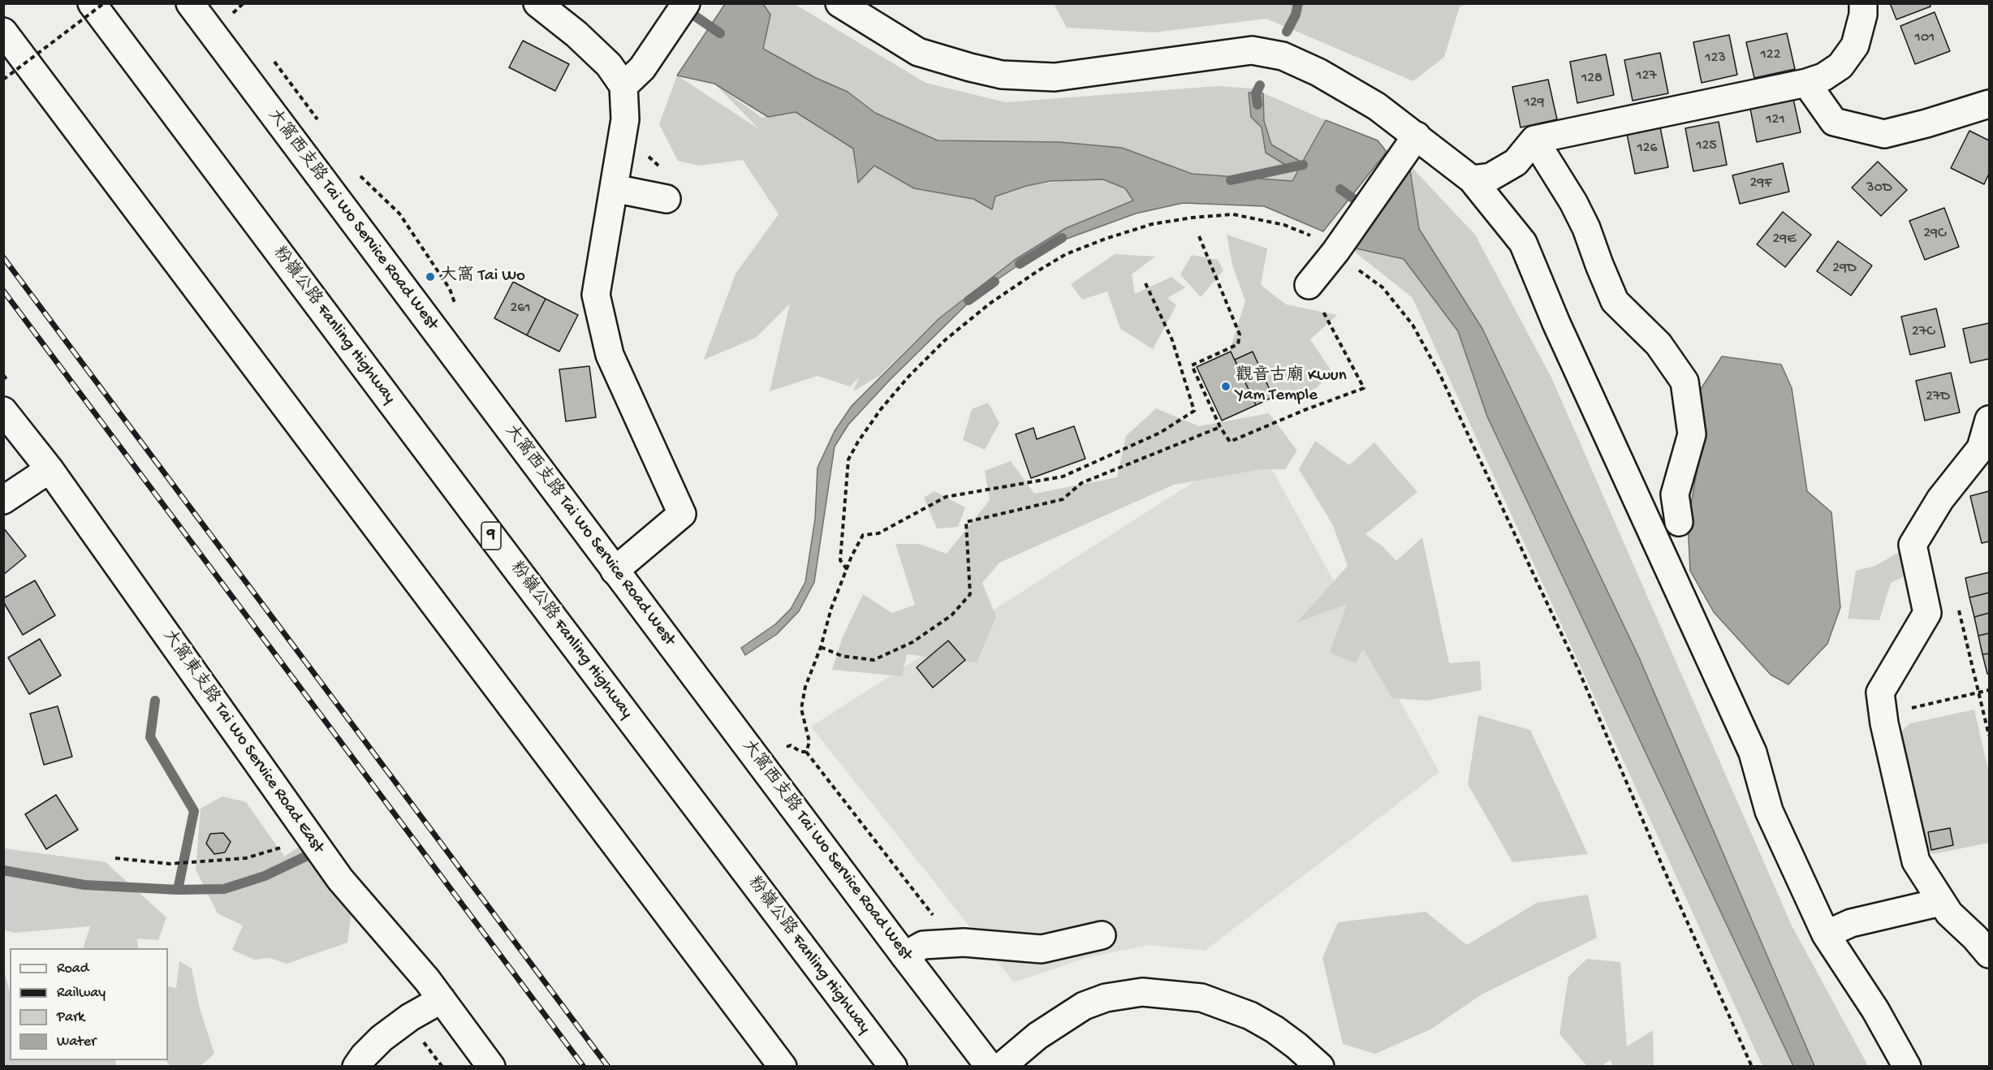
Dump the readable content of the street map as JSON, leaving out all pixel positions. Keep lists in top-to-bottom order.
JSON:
{
  "streets": {
    "main road": [
      "大窩西支路 Tai Wo Service Road West",
      "粉嶺公路 Fanling Highway",
      "9",
      "大窩東支路 Tai Wo Service Road East"
    ]
  },
  "places": ["大窩 Tai Wo", "觀音古廟 Kwun Yam Temple"],
  "house_numbers": [
    "101",
    "122",
    "123",
    "127",
    "128",
    "129",
    "121",
    "125",
    "126",
    "29F",
    "30D",
    "29C",
    "29E",
    "29D",
    "261",
    "27C",
    "27D"
  ],
  "legend": [
    "Road",
    "Railway",
    "Park",
    "Water"
  ]
}
